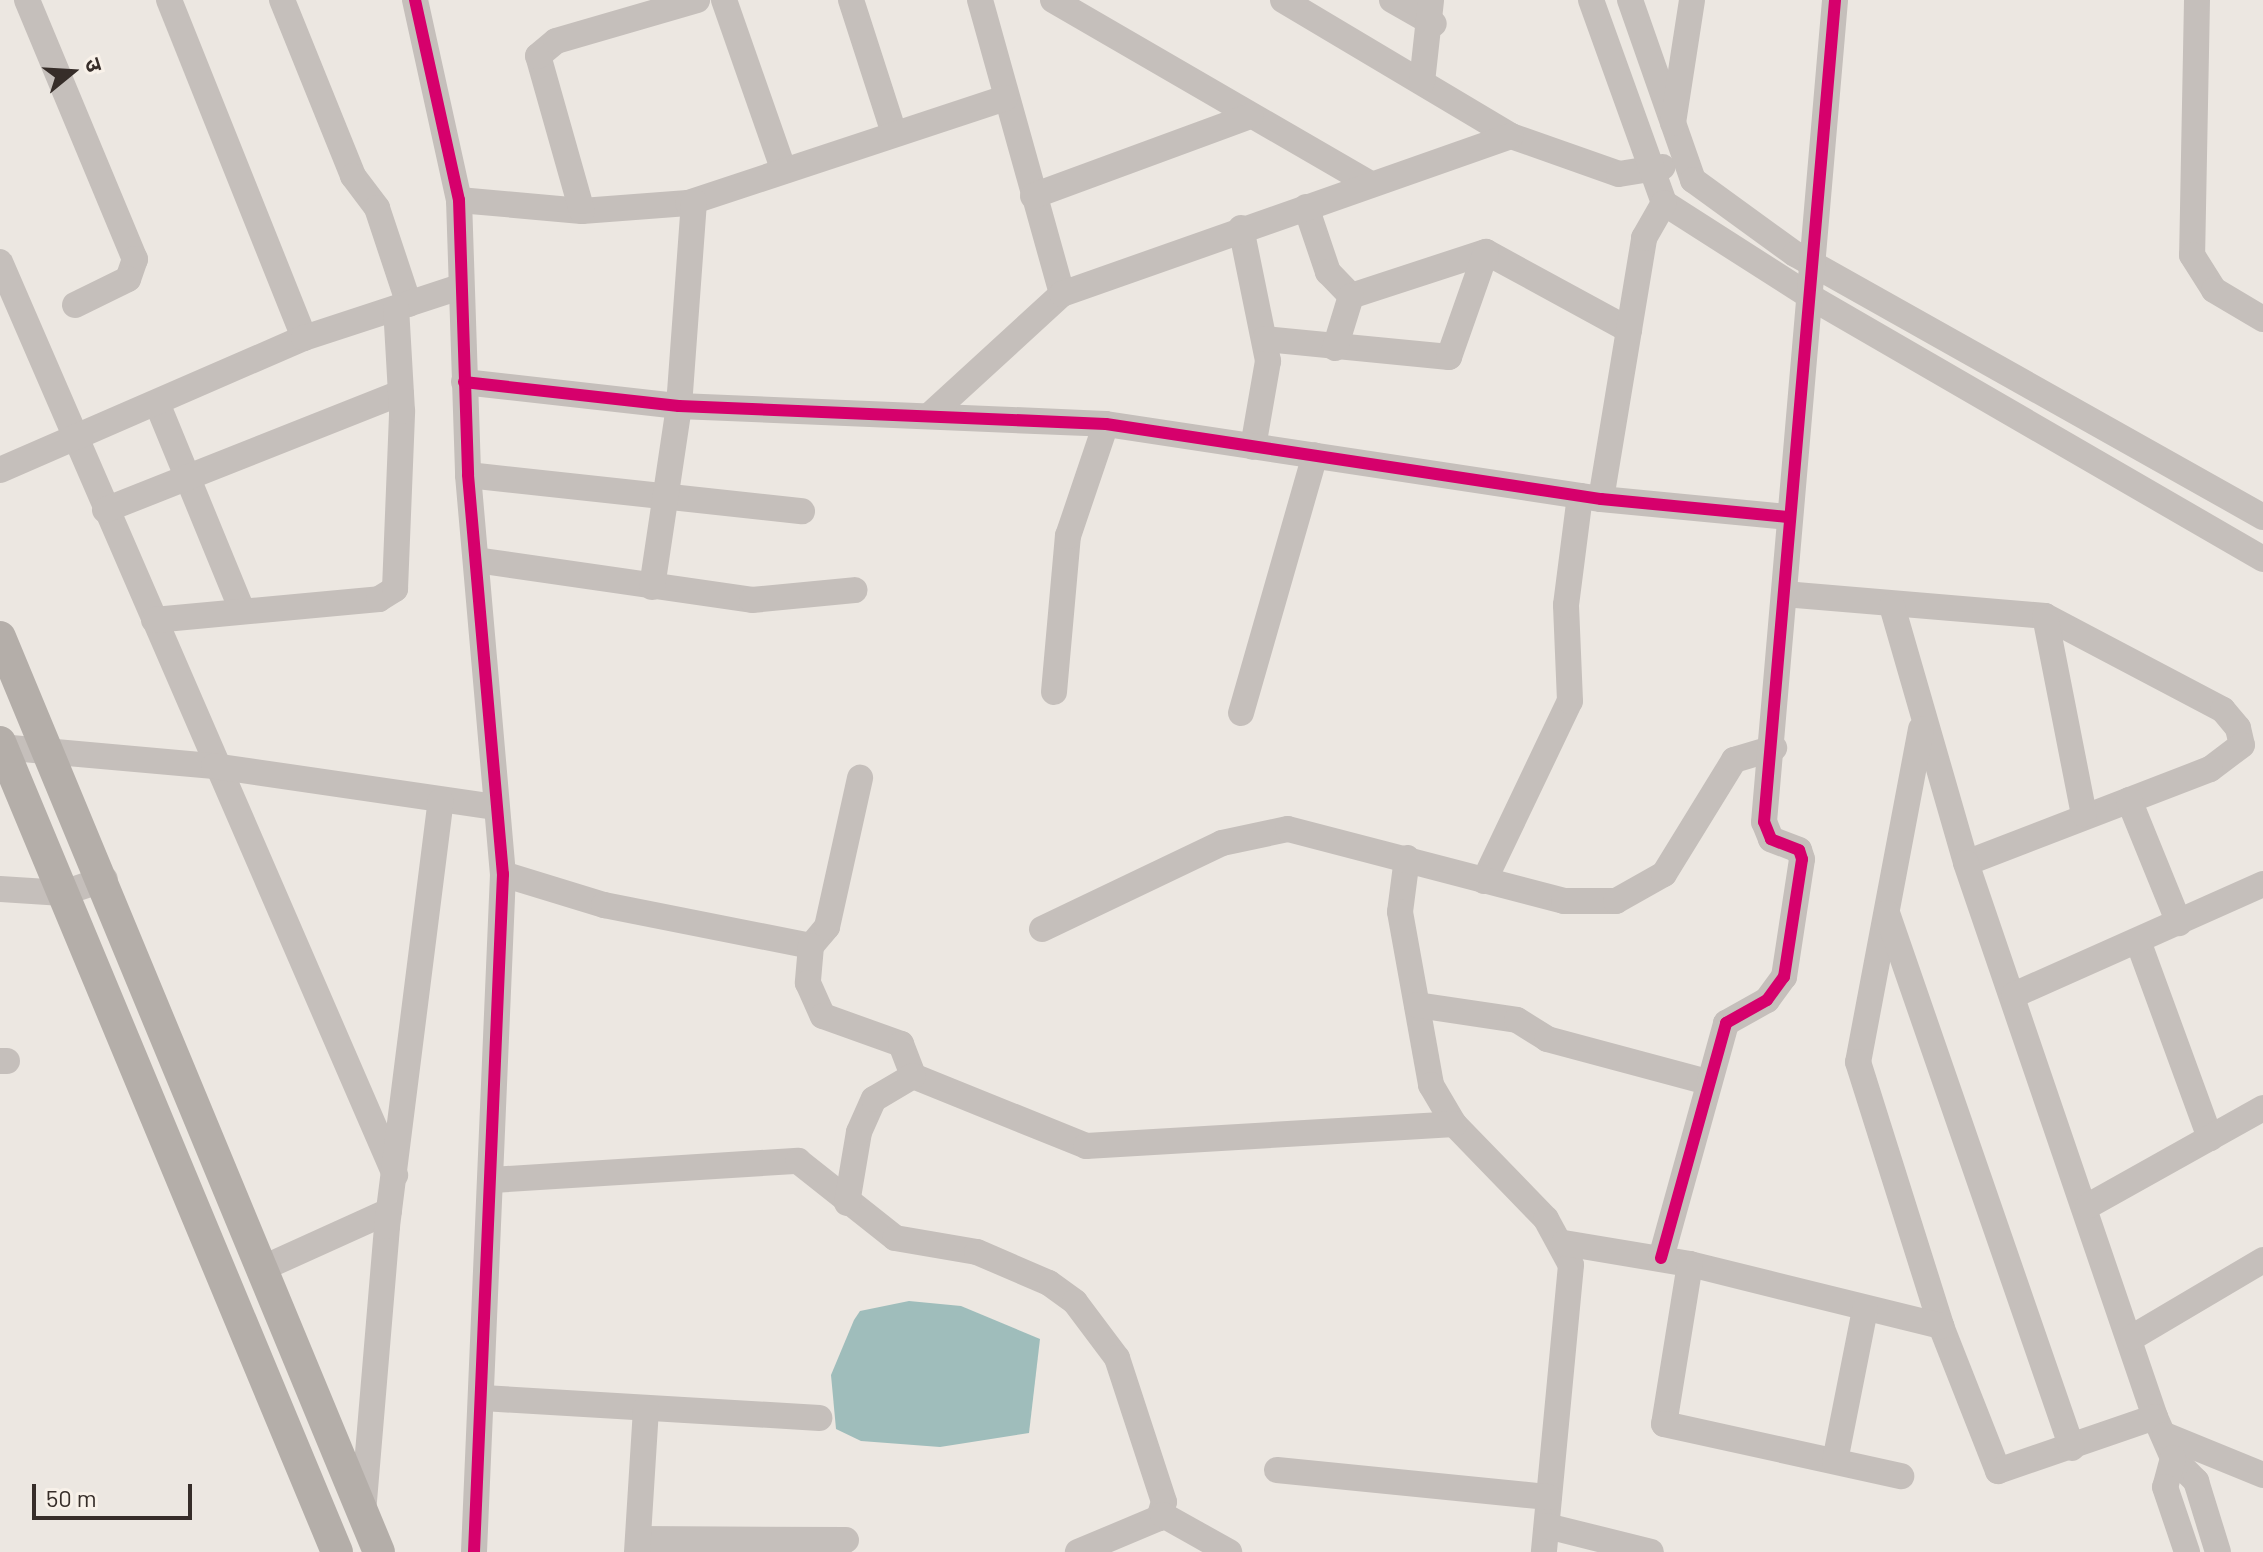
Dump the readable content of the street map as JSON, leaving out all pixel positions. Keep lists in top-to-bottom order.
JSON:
{
  "scale_bar": "50 m",
  "north": "right"
}
